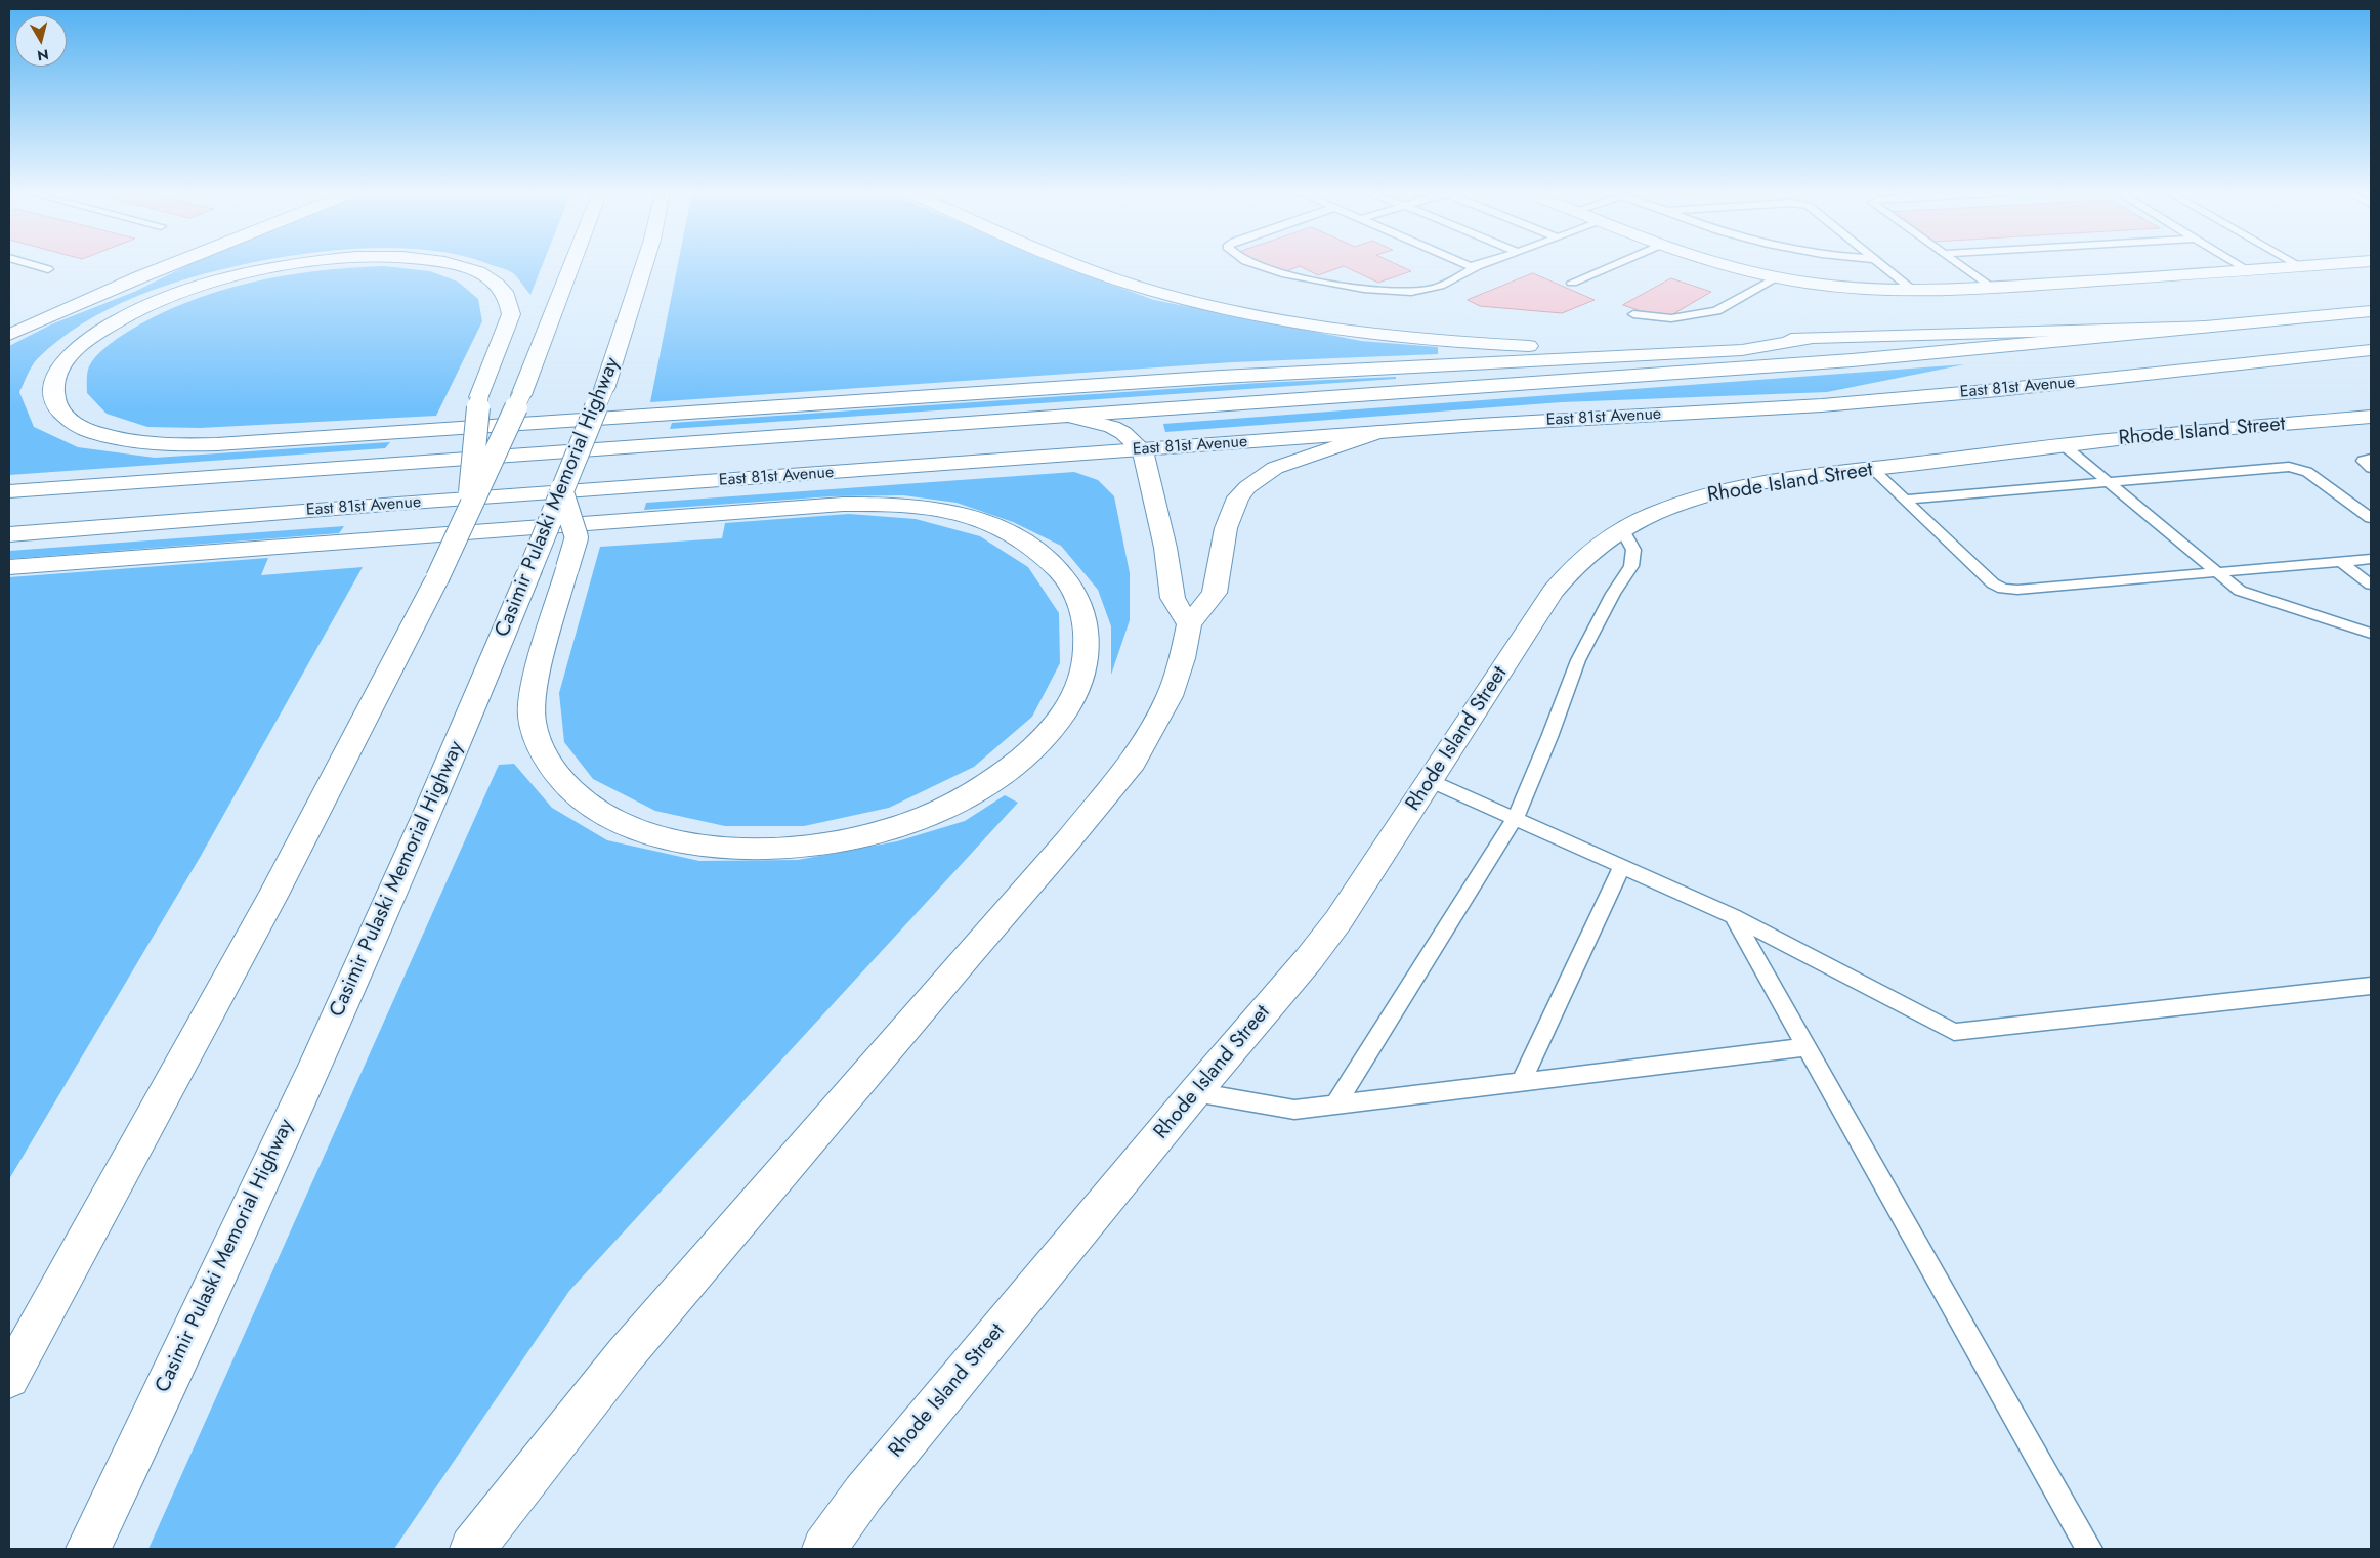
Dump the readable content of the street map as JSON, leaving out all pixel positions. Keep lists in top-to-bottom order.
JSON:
{
  "streets": {
    "main road": ["East 81st Avenue", "Rhode Island Street", "Casimir Pulaski Memorial Highway"]
  },
  "north": "bottom"
}
